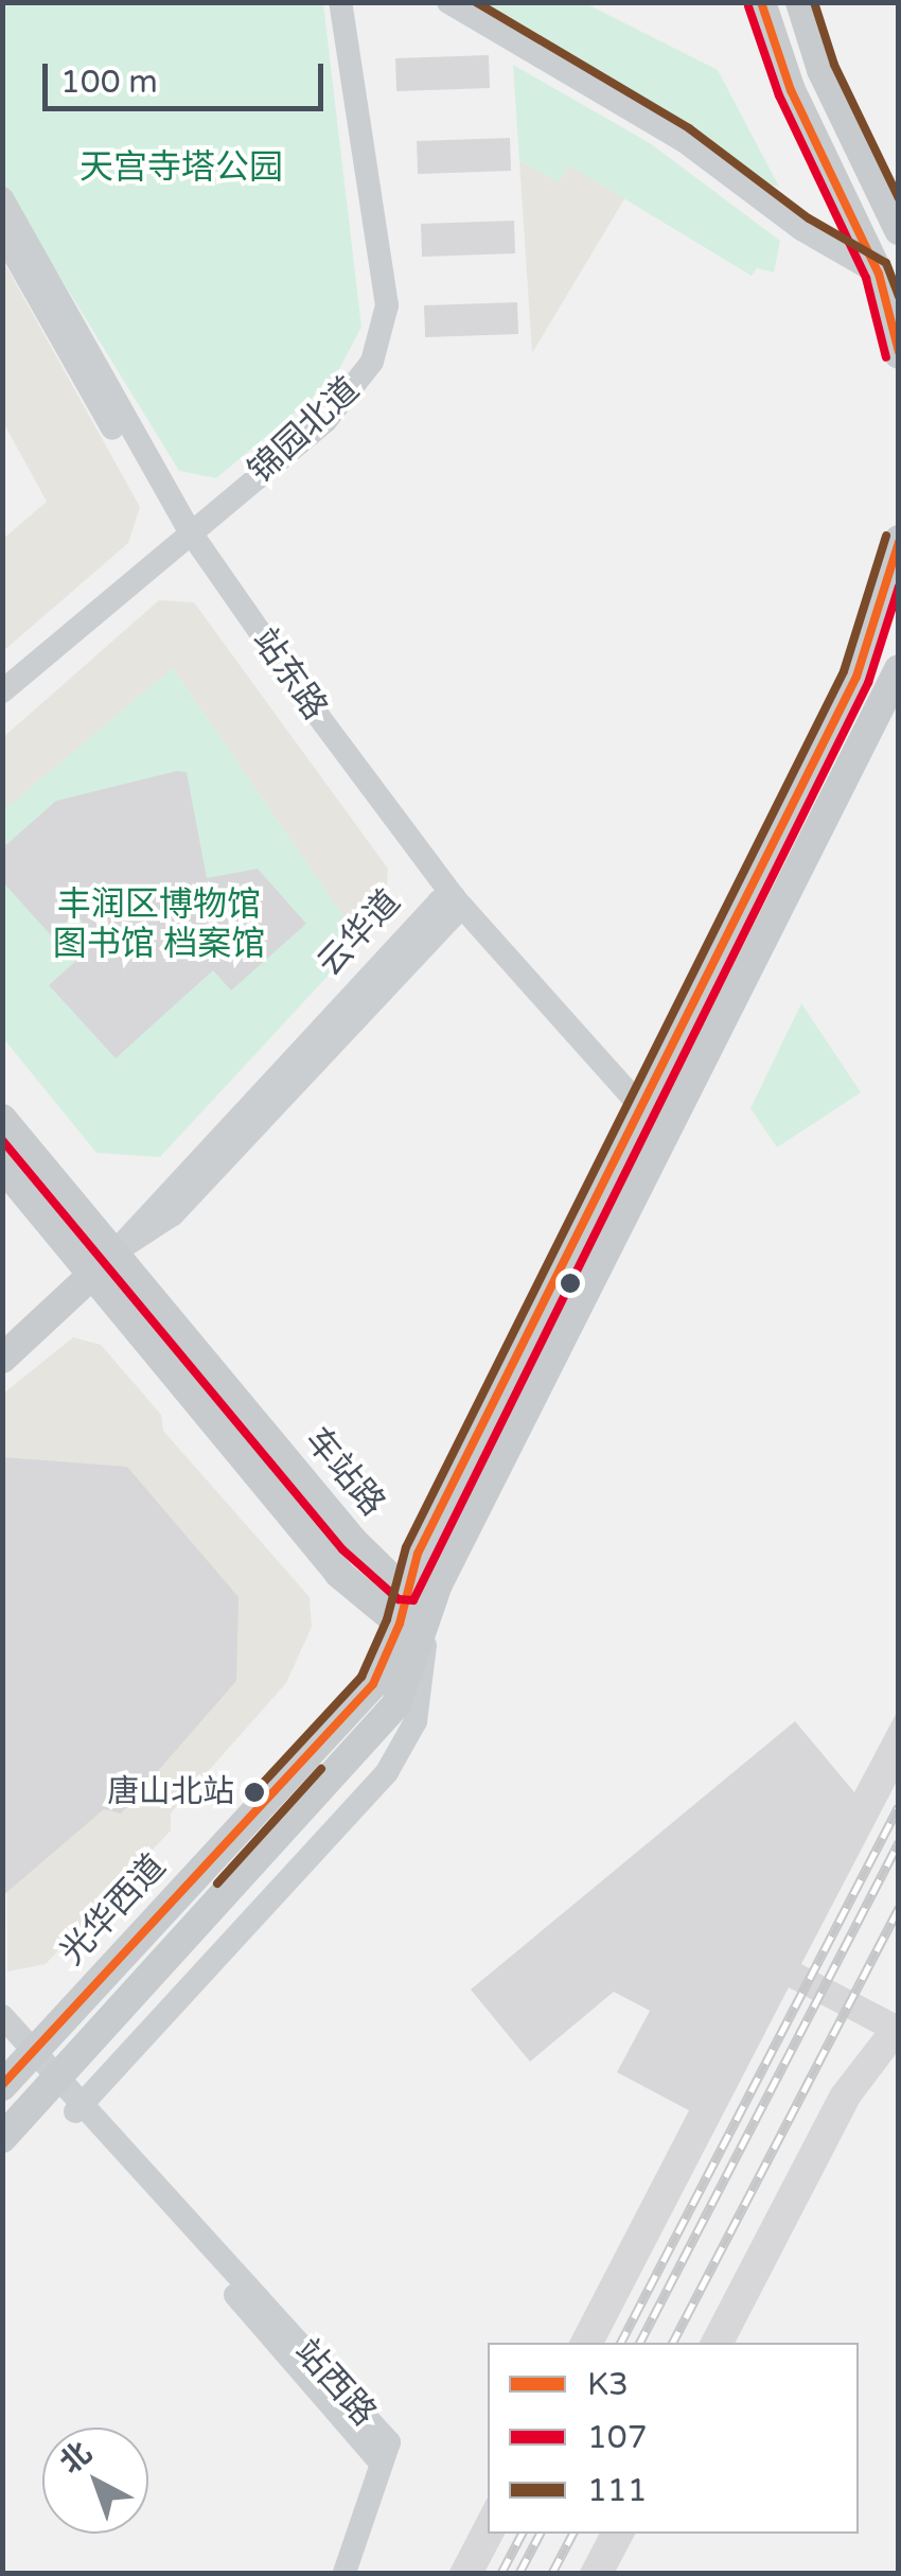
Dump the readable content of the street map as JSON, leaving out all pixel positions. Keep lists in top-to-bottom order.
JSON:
{
  "streets": {
    "main road": ["云华道", "车站路", "光华西道"],
    "street": ["锦园北道", "站东路", "站西路"]
  },
  "crossings": [
    ["锦园北道", "站东路"],
    ["站东路", "云华道"],
    ["站东路", "光华西道"],
    ["云华道", "车站路"],
    ["车站路", "光华西道"],
    ["光华西道", "站西路"]
  ],
  "parks": ["天宫寺塔公园", "丰润区博物馆 图书馆 档案馆"],
  "places": ["唐山北站"],
  "lines": ["transit line K3", "transit line 111", "transit line 107"],
  "legend": ["K3", "107", "111"],
  "scale_bar": "100 m",
  "north": "top left"
}
